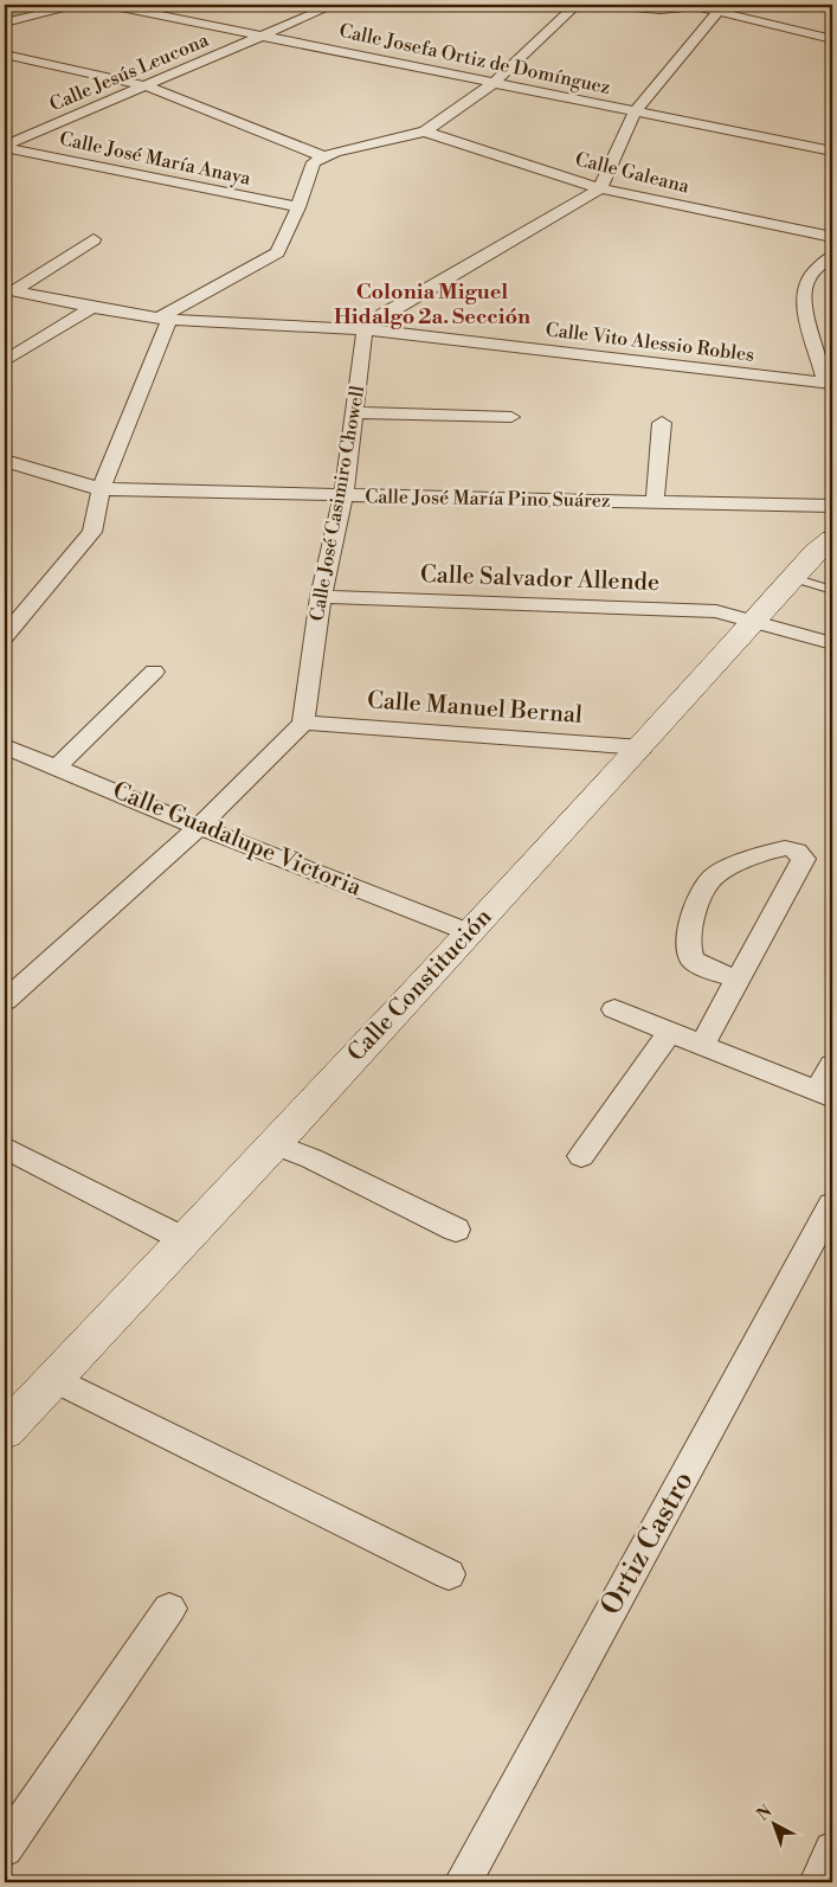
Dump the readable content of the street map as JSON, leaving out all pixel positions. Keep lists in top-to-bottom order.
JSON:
{
  "streets": {
    "street": [
      "Calle Josefa Ortiz de Domínguez",
      "Calle Jesús Leucona",
      "Calle José María Anaya",
      "Calle Galeana",
      "Calle Vito Alessio Robles",
      "Calle José María Pino Suárez",
      "Calle José Casimiro Chowell",
      "Calle Salvador Allende",
      "Calle Manuel Bernal",
      "Calle Guadalupe Victoria",
      "Calle Constitución",
      "Ortiz Castro"
    ]
  },
  "crossings": [
    ["Calle Josefa Ortiz de Domínguez", "Calle Jesús Leucona"],
    ["Calle Jesús Leucona", "Calle José María Anaya"],
    ["Calle Vito Alessio Robles", "Calle José Casimiro Chowell"],
    ["Calle José María Pino Suárez", "Calle José Casimiro Chowell"],
    ["Calle José Casimiro Chowell", "Calle Salvador Allende"],
    ["Calle José Casimiro Chowell", "Calle Manuel Bernal"],
    ["Calle Salvador Allende", "Calle Constitución"],
    ["Calle Manuel Bernal", "Calle Constitución"],
    ["Calle Guadalupe Victoria", "Calle Constitución"]
  ],
  "districts": ["Colonia Miguel Hidalgo 2a. Sección"],
  "north": "top left"
}
